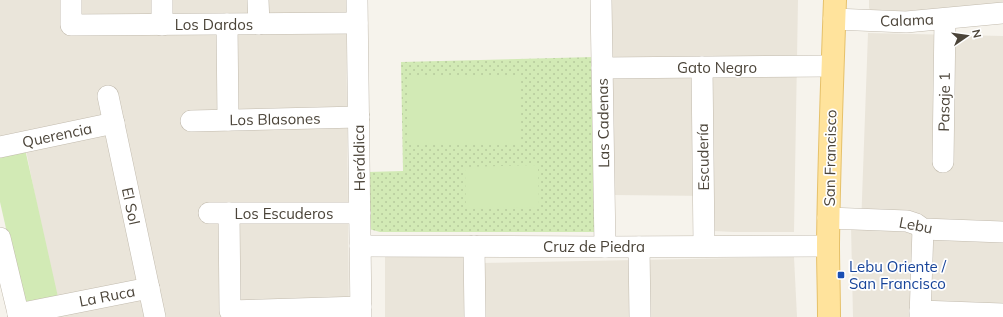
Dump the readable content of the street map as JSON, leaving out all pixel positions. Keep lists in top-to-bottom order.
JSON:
{
  "streets": {
    "main road": ["San Francisco"],
    "street": [
      "Calama",
      "Los Dardos",
      "Gato Negro",
      "Pasaje 1",
      "Los Blasones",
      "Las Cadenas",
      "Querencia",
      "Escudería",
      "Heráldica",
      "El Sol",
      "Los Escuderos",
      "Lebu",
      "Cruz de Piedra",
      "La Ruca"
    ]
  },
  "crossings": [
    ["Calama", "Pasaje 1"],
    ["Calama", "San Francisco"],
    ["Los Dardos", "Heráldica"],
    ["Gato Negro", "Las Cadenas"],
    ["Gato Negro", "Escudería"],
    ["Gato Negro", "San Francisco"],
    ["Los Blasones", "Heráldica"],
    ["Las Cadenas", "Cruz de Piedra"],
    ["Querencia", "El Sol"],
    ["Escudería", "Cruz de Piedra"],
    ["Heráldica", "Los Escuderos"],
    ["Heráldica", "Cruz de Piedra"],
    ["San Francisco", "Lebu"],
    ["San Francisco", "Cruz de Piedra"],
    ["El Sol", "La Ruca"]
  ],
  "places": {
    "transit": ["Lebu Oriente / San Francisco"]
  },
  "north": "right"
}
